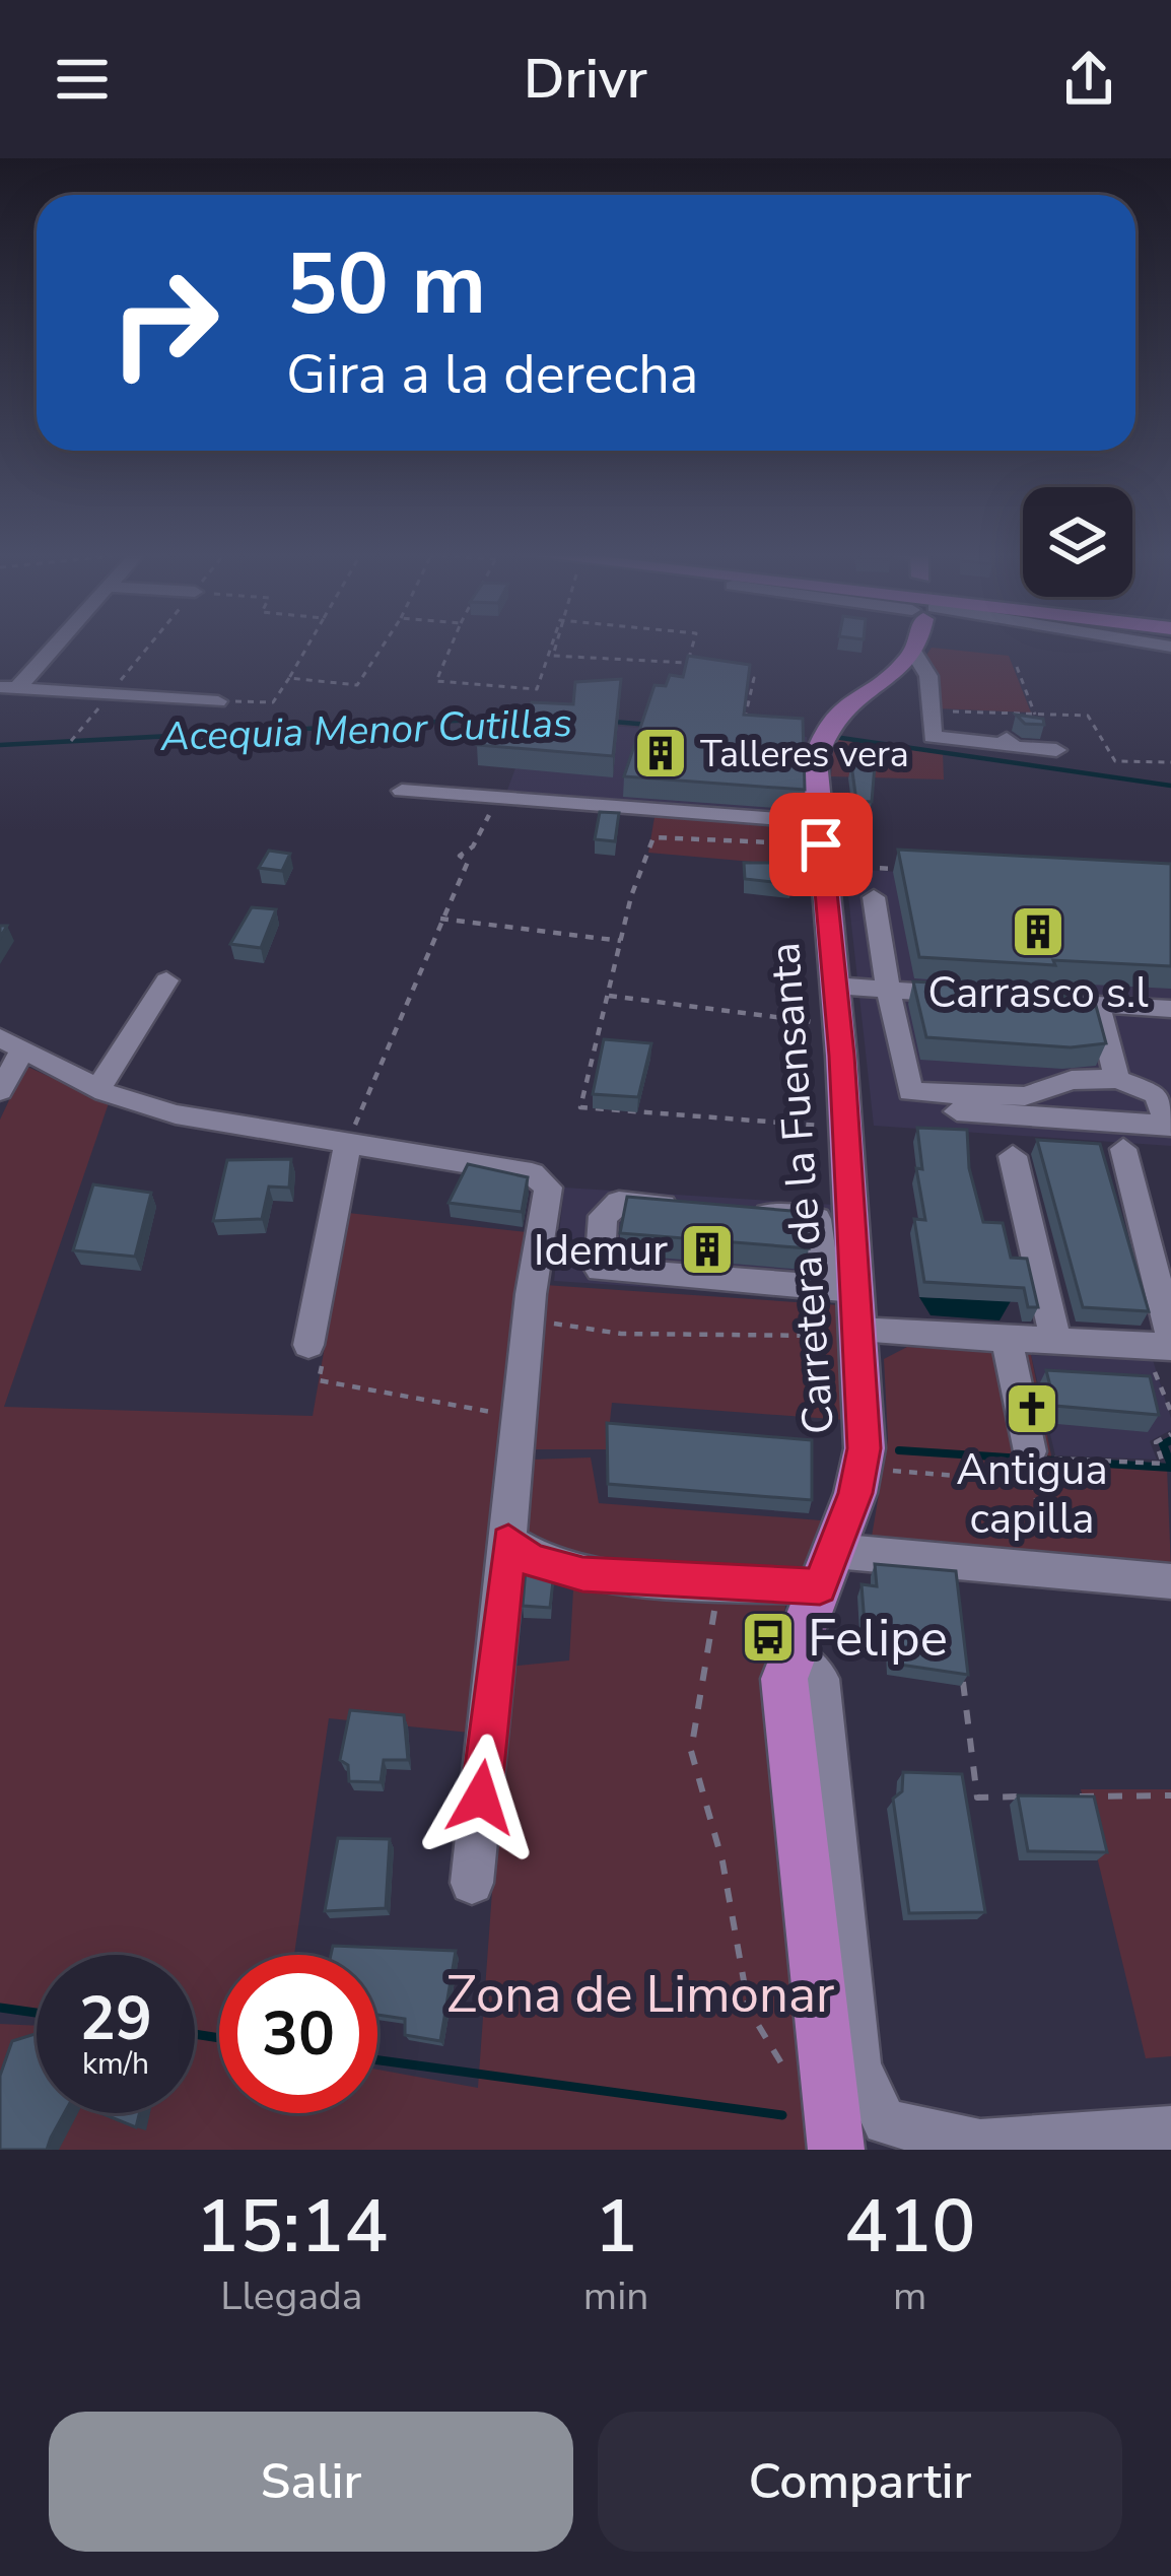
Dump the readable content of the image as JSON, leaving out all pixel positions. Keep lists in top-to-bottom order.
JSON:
{
  "streets": {
    "main road": ["Carretera de la Fuensanta"]
  },
  "water": ["Acequia Menor Cutillas"],
  "parks": ["Zona de Limonar"],
  "places": {
    "building": ["Talleres vera", "Carrasco s.l", "Idemur"],
    "church": ["Antigua capilla"],
    "bus stop": ["Felipe"]
  },
  "page": {
    "header": "Drivr",
    "turn": ["50 m", "Gira a la derecha"],
    "speed": "29 km/h",
    "limit": "30",
    "eta": [
      "15:14",
      "Llegada",
      "1",
      "min",
      "410",
      "m"
    ],
    "buttons": ["Salir", "Compartir"]
  }
}
